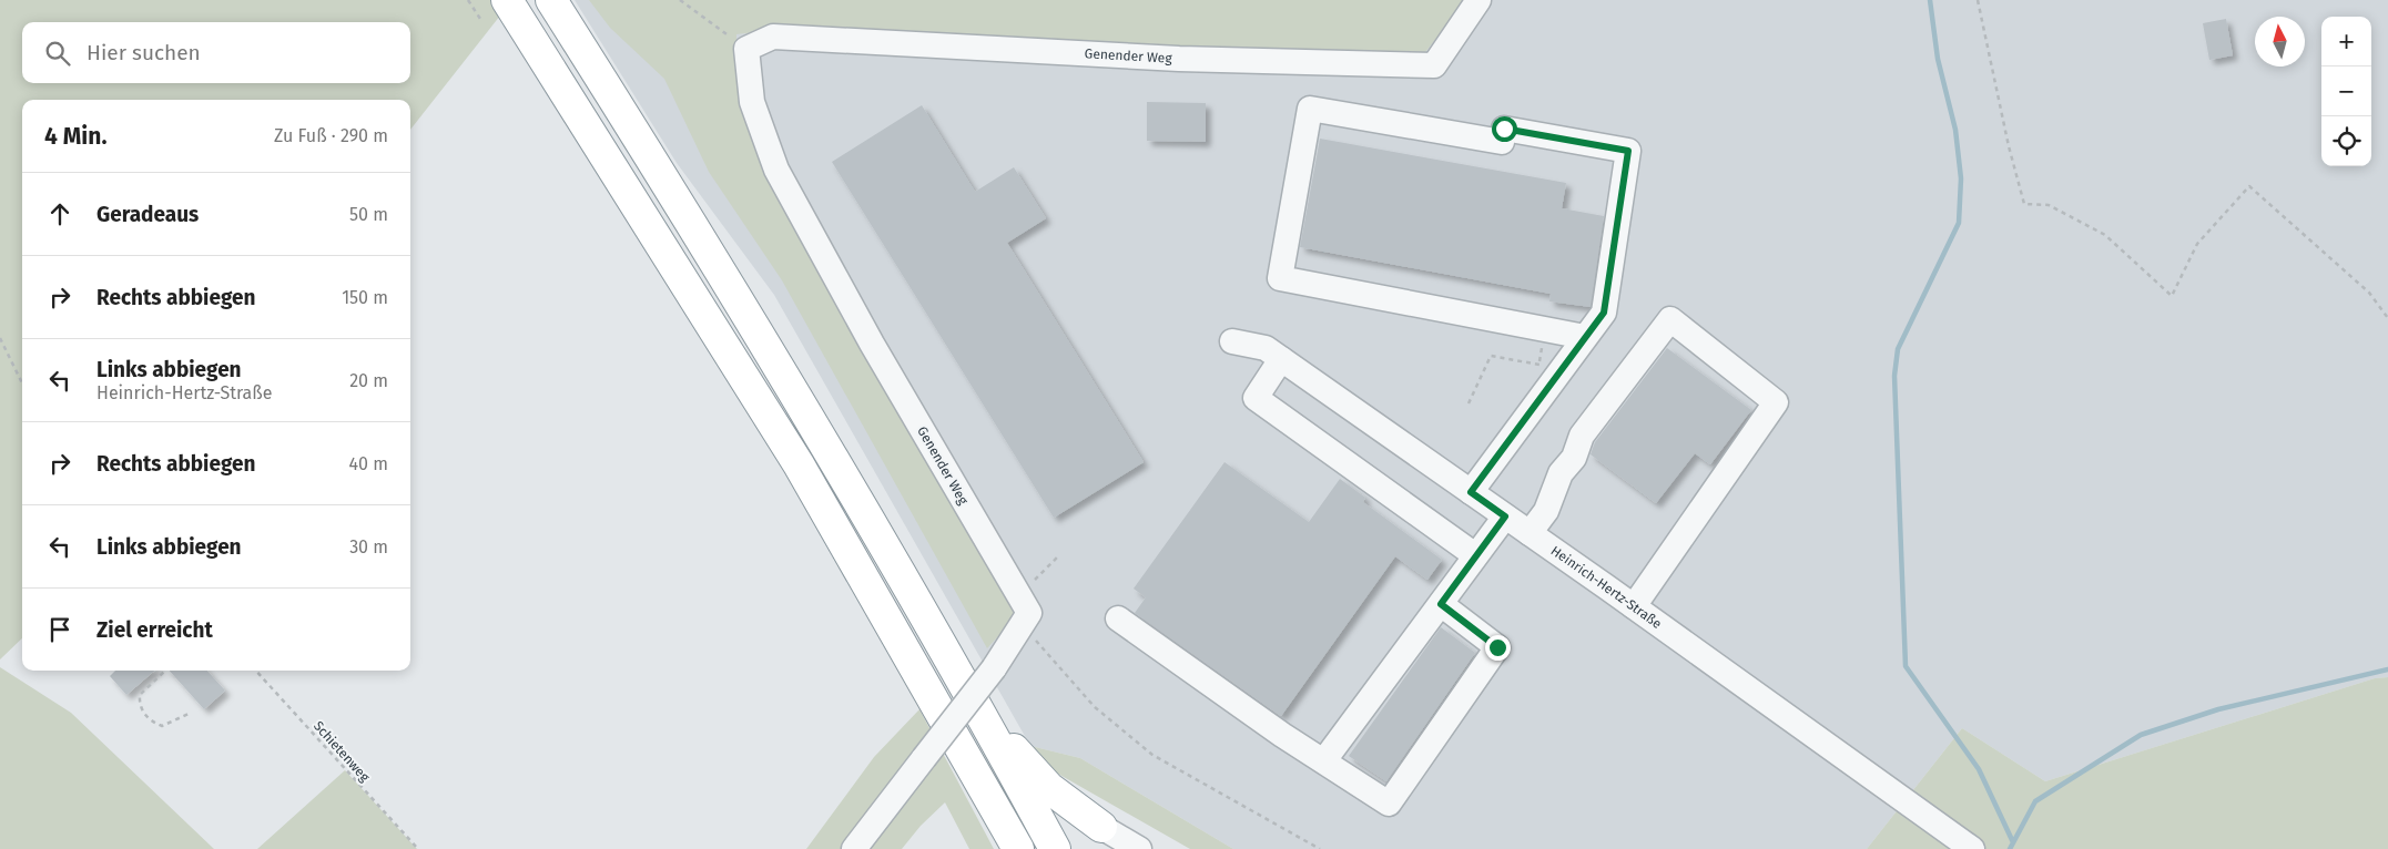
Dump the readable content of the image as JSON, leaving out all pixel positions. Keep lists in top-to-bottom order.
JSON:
{
  "streets": {
    "street": ["Genender Weg", "Heinrich-Hertz-Straße"],
    "path": ["Schietenweg"]
  },
  "north": "top",
  "page": {
    "map_buttons": ["+", "−"],
    "search": "Hier suchen",
    "heading": ["4 Min.", "Zu Fuß · 290 m"],
    "list": [
      ["Geradeaus", "50 m"],
      ["Rechts abbiegen", "150 m"],
      ["Links abbiegen", "Heinrich-Hertz-Straße", "20 m"],
      ["Rechts abbiegen", "40 m"],
      ["Links abbiegen", "30 m"],
      "Ziel erreicht"
    ]
  }
}
